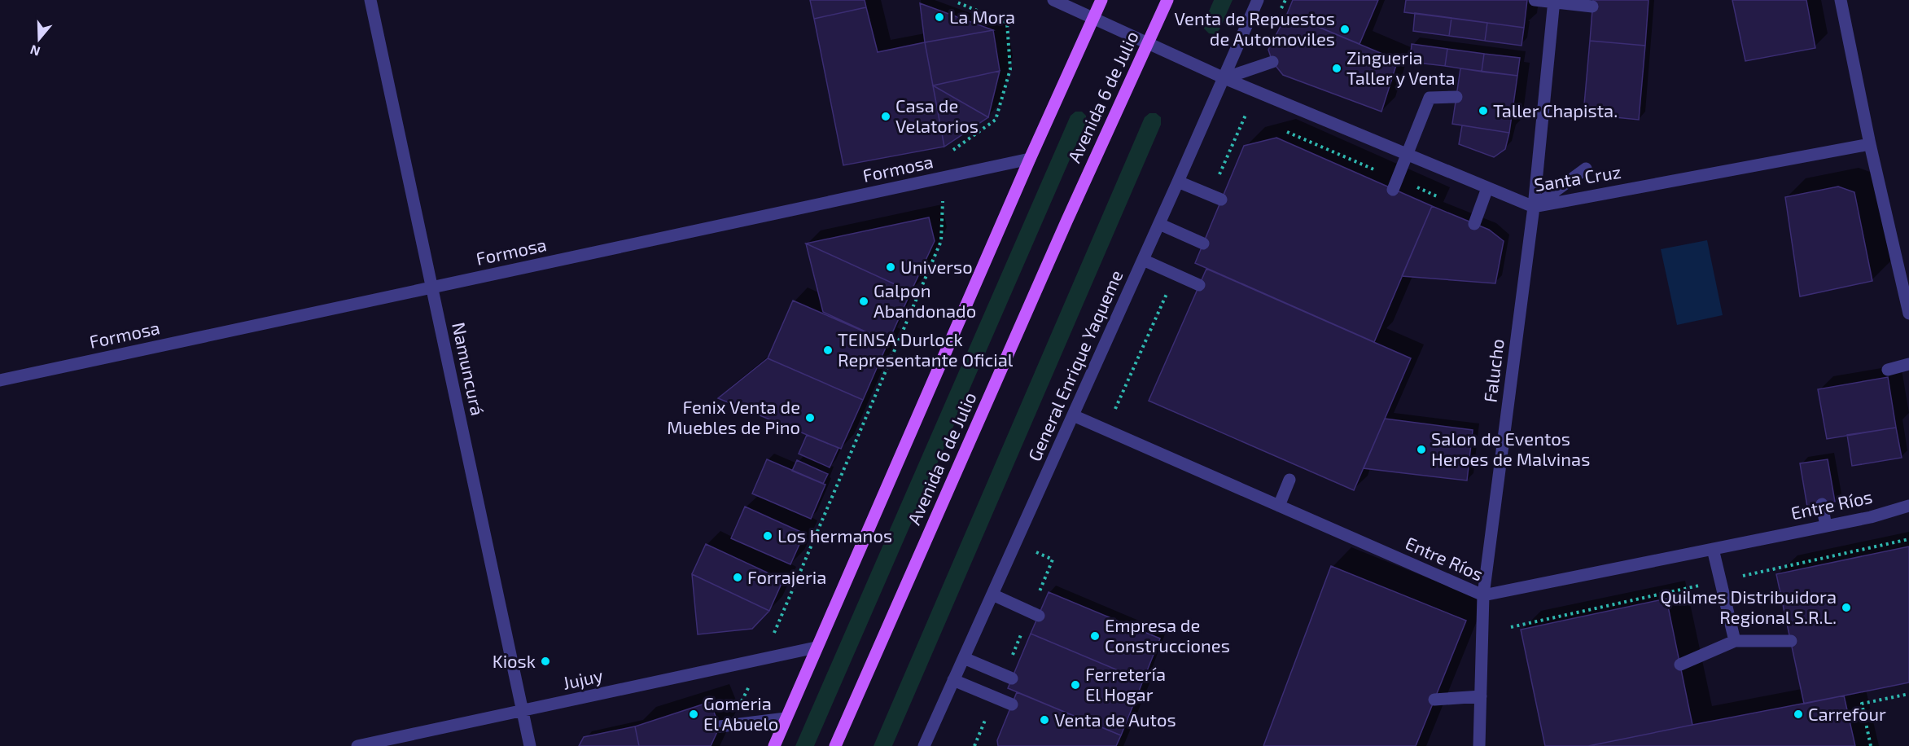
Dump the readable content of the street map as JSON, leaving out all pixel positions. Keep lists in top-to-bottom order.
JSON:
{
  "streets": {
    "main road": ["Avenida 6 de Julio"],
    "street": [
      "Formosa",
      "Santa Cruz",
      "General Enrique Yaqueme",
      "Namuncurá",
      "Falucho",
      "Entre Ríos",
      "Jujuy"
    ]
  },
  "crossings": [
    ["Avenida 6 de Julio", "Santa Cruz"],
    ["Formosa", "Namuncurá"],
    ["Santa Cruz", "General Enrique Yaqueme"],
    ["Santa Cruz", "Falucho"],
    ["General Enrique Yaqueme", "Entre Ríos"],
    ["Namuncurá", "Jujuy"],
    ["Falucho", "Entre Ríos"]
  ],
  "places": [
    "La Mora",
    "Venta de Repuestos de Automoviles",
    "Zingueria Taller y Venta",
    "Taller Chapista.",
    "Casa de Velatorios",
    "Universo",
    "Galpon Abandonado",
    "TEINSA Durlock Representante Oficial",
    "Fenix Venta de Muebles de Pino",
    "Salon de Eventos Heroes de Malvinas",
    "Los hermanos",
    "Forrajeria",
    "Quilmes Distribuidora Regional S.R.L.",
    "Empresa de Construcciones",
    "Kiosk",
    "Ferretería El Hogar",
    "Gomeria El Abuelo",
    "Carrefour",
    "Venta de Autos"
  ],
  "north": "bottom"
}
